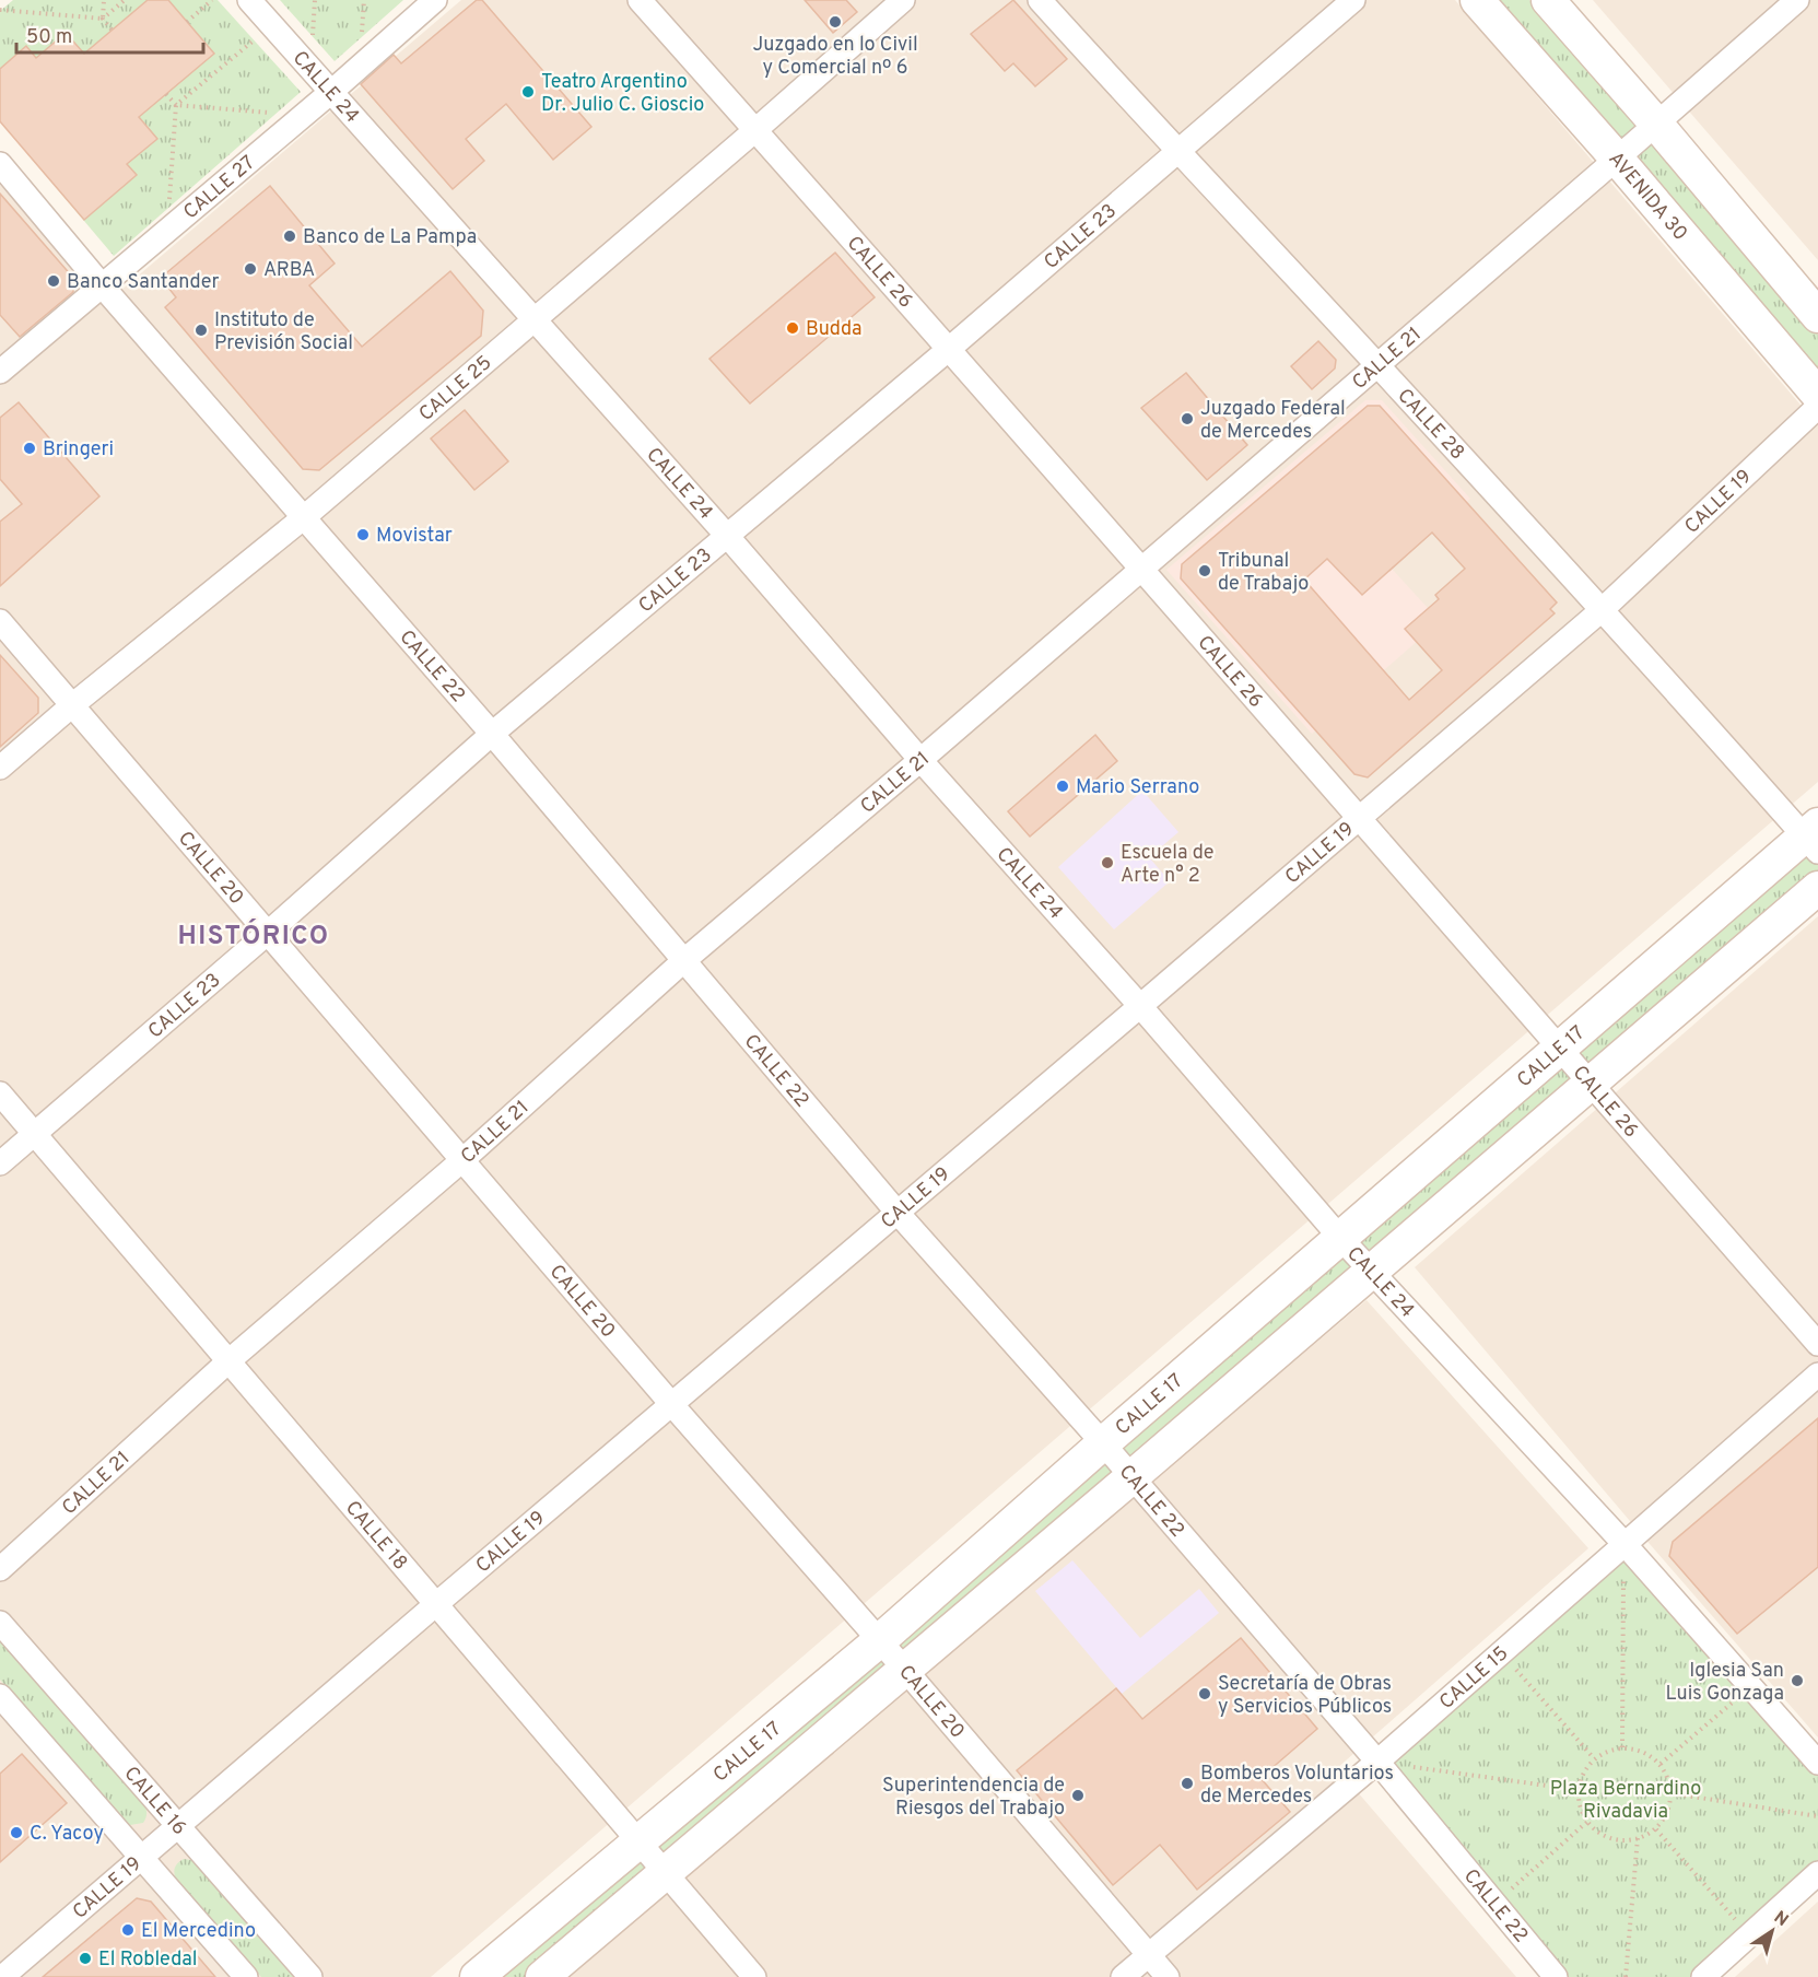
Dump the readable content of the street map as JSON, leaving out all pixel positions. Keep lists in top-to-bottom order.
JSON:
{
  "streets": {
    "main road": ["AVENIDA 30", "CALLE 17"],
    "street": [
      "CALLE 24",
      "CALLE 27",
      "CALLE 23",
      "CALLE 26",
      "CALLE 21",
      "CALLE 25",
      "CALLE 28",
      "CALLE 19",
      "CALLE 22",
      "CALLE 20",
      "CALLE 18",
      "CALLE 15",
      "CALLE 16"
    ]
  },
  "crossings": [
    ["CALLE 24", "CALLE 27"],
    ["CALLE 24", "CALLE 23"],
    ["CALLE 24", "CALLE 21"],
    ["CALLE 24", "CALLE 25"],
    ["CALLE 24", "CALLE 19"],
    ["CALLE 24", "CALLE 17"],
    ["CALLE 24", "CALLE 15"],
    ["CALLE 27", "CALLE 22"],
    ["AVENIDA 30", "CALLE 21"],
    ["CALLE 23", "CALLE 26"],
    ["CALLE 23", "CALLE 28"],
    ["CALLE 23", "CALLE 22"],
    ["CALLE 23", "CALLE 20"],
    ["CALLE 23", "CALLE 18"],
    ["CALLE 26", "CALLE 21"],
    ["CALLE 26", "CALLE 25"],
    ["CALLE 26", "CALLE 19"],
    ["CALLE 26", "CALLE 17"],
    ["CALLE 21", "CALLE 28"],
    ["CALLE 21", "CALLE 22"],
    ["CALLE 21", "CALLE 20"],
    ["CALLE 21", "CALLE 18"],
    ["CALLE 25", "CALLE 22"],
    ["CALLE 25", "CALLE 20"],
    ["CALLE 28", "CALLE 19"],
    ["CALLE 28", "CALLE 17"],
    ["CALLE 19", "CALLE 22"],
    ["CALLE 19", "CALLE 20"],
    ["CALLE 19", "CALLE 18"],
    ["CALLE 19", "CALLE 16"],
    ["CALLE 22", "CALLE 17"],
    ["CALLE 22", "CALLE 15"],
    ["CALLE 20", "CALLE 17"],
    ["CALLE 20", "CALLE 15"],
    ["CALLE 17", "CALLE 18"]
  ],
  "districts": ["HISTÓRICO"],
  "parks": ["Plaza Bernardino Rivadavia"],
  "places": [
    "Juzgado en lo Civil y Comercial nº 6",
    "Teatro Argentino Dr. Julio C. Gioscio",
    "Banco de La Pampa",
    "ARBA",
    "Banco Santander",
    "Budda",
    "Instituto de Previsión Social",
    "Juzgado Federal de Mercedes",
    "Bringeri",
    "Movistar",
    "Tribunal de Trabajo",
    "Mario Serrano",
    "Escuela de Arte n° 2",
    "Iglesia San Luis Gonzaga",
    "Secretaría de Obras y Servicios Públicos",
    "Bomberos Voluntarios de Mercedes",
    "Superintendencia de Riesgos del Trabajo",
    "C. Yacoy",
    "El Mercedino",
    "El Robledal"
  ],
  "scale_bar": "50 m",
  "north": "top right"
}
